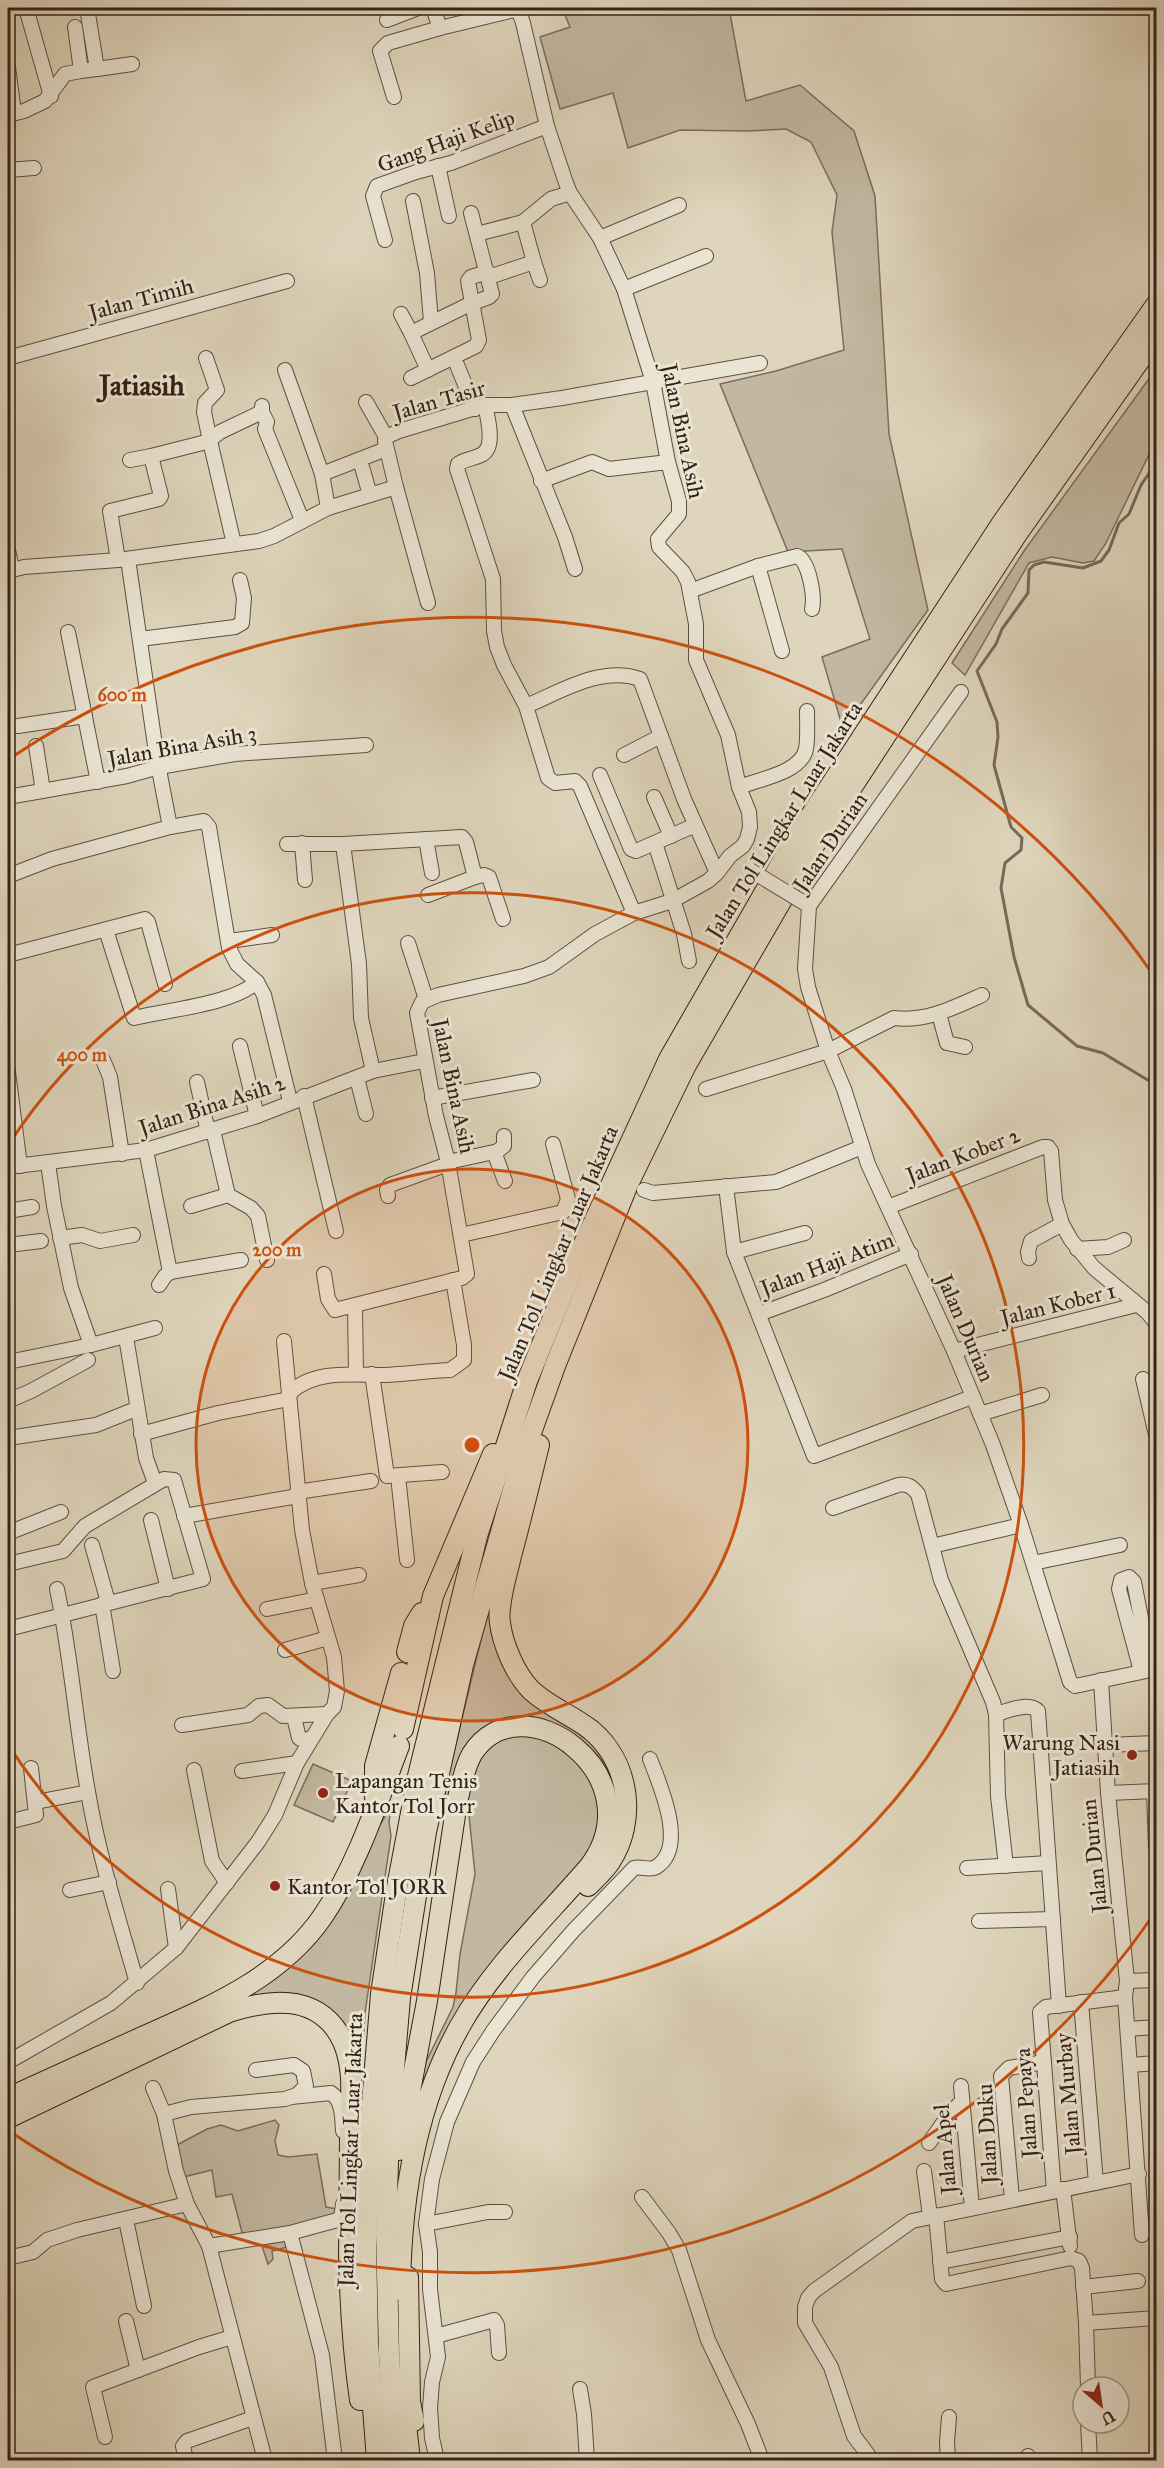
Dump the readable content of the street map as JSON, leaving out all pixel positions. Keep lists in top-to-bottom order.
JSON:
{
  "streets": {
    "highway": ["Jalan Tol Lingkar Luar Jakarta"],
    "street": [
      "Gang Haji Kelip",
      "Jalan Timih",
      "Jalan Tasir",
      "Jalan Bina Asih",
      "Jalan Bina Asih 3",
      "Jalan Durian",
      "Jalan Bina Asih 2",
      "Jalan Kober 2",
      "Jalan Haji Atim",
      "Jalan Kober 1",
      "Jalan Murbay",
      "Jalan Pepaya",
      "Jalan Duku",
      "Jalan Apel"
    ]
  },
  "crossings": [
    ["Gang Haji Kelip", "Jalan Bina Asih"],
    ["Jalan Tasir", "Jalan Bina Asih"],
    ["Jalan Bina Asih", "Jalan Bina Asih 2"],
    ["Jalan Durian", "Jalan Kober 2"],
    ["Jalan Durian", "Jalan Haji Atim"],
    ["Jalan Durian", "Jalan Kober 1"],
    ["Jalan Pepaya", "Jalan Duku"]
  ],
  "districts": ["Jatiasih"],
  "places": ["Warung Nasi Jatiasih", "Lapangan Tenis Kantor Tol Jorr", "Kantor Tol JORR"],
  "north": "bottom right",
  "rings": ["600 m", "400 m", "200 m"]
}
